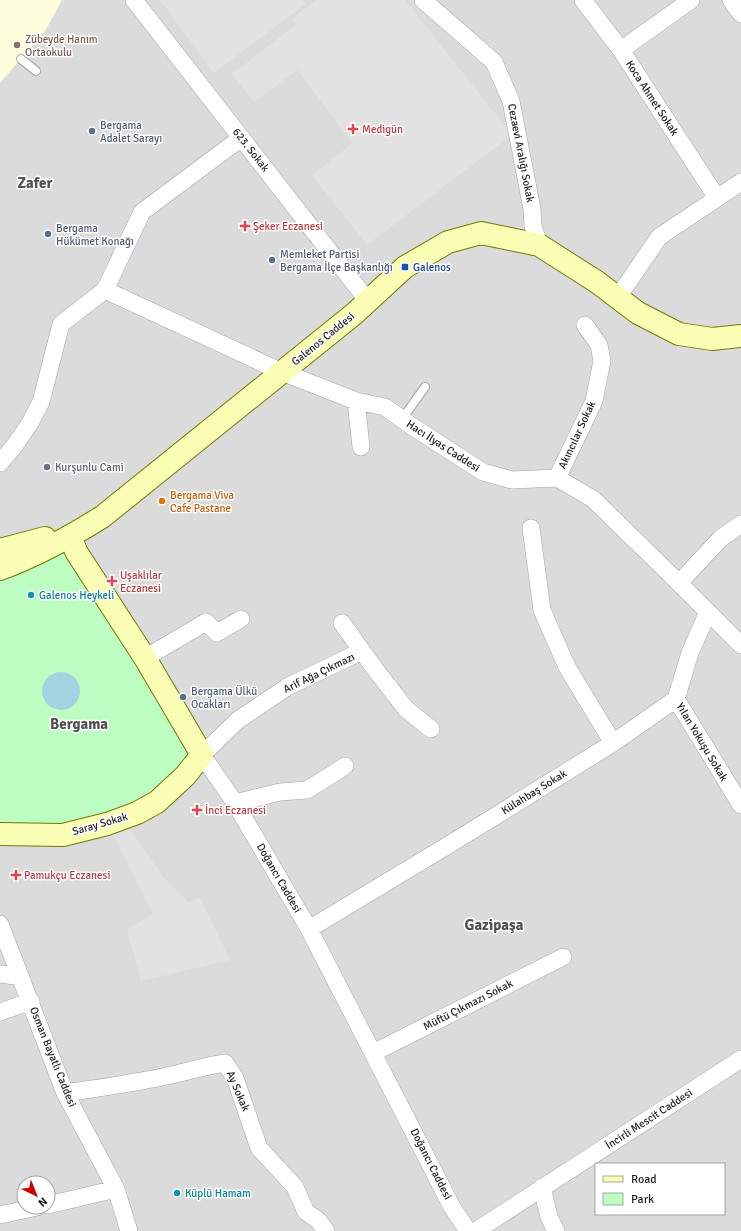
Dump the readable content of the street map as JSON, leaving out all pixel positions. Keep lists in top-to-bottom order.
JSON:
{
  "streets": {
    "main road": ["Galenos Caddesi", "Saray Sokak", "Doğancı Caddesi"],
    "street": [
      "Koca Ahmet Sokak",
      "623. Sokak",
      "Cezaevi Aralığı Sokak",
      "Akıncılar Sokak",
      "Hacı İlyas Caddesi",
      "Arif Ağa Çıkmazı",
      "Yılan Yokuşu Sokak",
      "Külahbaş Sokak",
      "Müftü Çıkmazı Sokak",
      "Osman Bayatlı Caddesi",
      "Ay Sokak",
      "İncirli Mescit Caddesi"
    ]
  },
  "crossings": [
    ["623. Sokak", "Galenos Caddesi"],
    ["Cezaevi Aralığı Sokak", "Galenos Caddesi"],
    ["Galenos Caddesi", "Hacı İlyas Caddesi"],
    ["Galenos Caddesi", "Doğancı Caddesi"],
    ["Akıncılar Sokak", "Hacı İlyas Caddesi"],
    ["Arif Ağa Çıkmazı", "Saray Sokak"],
    ["Arif Ağa Çıkmazı", "Doğancı Caddesi"],
    ["Yılan Yokuşu Sokak", "Külahbaş Sokak"],
    ["Külahbaş Sokak", "Doğancı Caddesi"],
    ["Saray Sokak", "Doğancı Caddesi"],
    ["Doğancı Caddesi", "Müftü Çıkmazı Sokak"],
    ["Osman Bayatlı Caddesi", "Ay Sokak"]
  ],
  "districts": ["Zafer", "Bergama", "Gazipaşa"],
  "places": {
    "other": [
      "Zübeyde Hanım Ortaokulu",
      "Bergama Adalet Sarayı",
      "Bergama Hükümet Konağı",
      "Memleket Partisi Bergama İlçe Başkanlığı",
      "Kurşunlu Cami",
      "Bergama Viva Cafe Pastane",
      "Galenos Heykeli",
      "Bergama Ülkü Ocakları",
      "Küplü Hamam"
    ],
    "health": [
      "Medigün",
      "Şeker Eczanesi",
      "Uşaklılar Eczanesi",
      "İnci Eczanesi",
      "Pamukçu Eczanesi"
    ],
    "transit": ["Galenos"]
  },
  "legend": ["Road", "Park"],
  "north": "bottom right"
}
